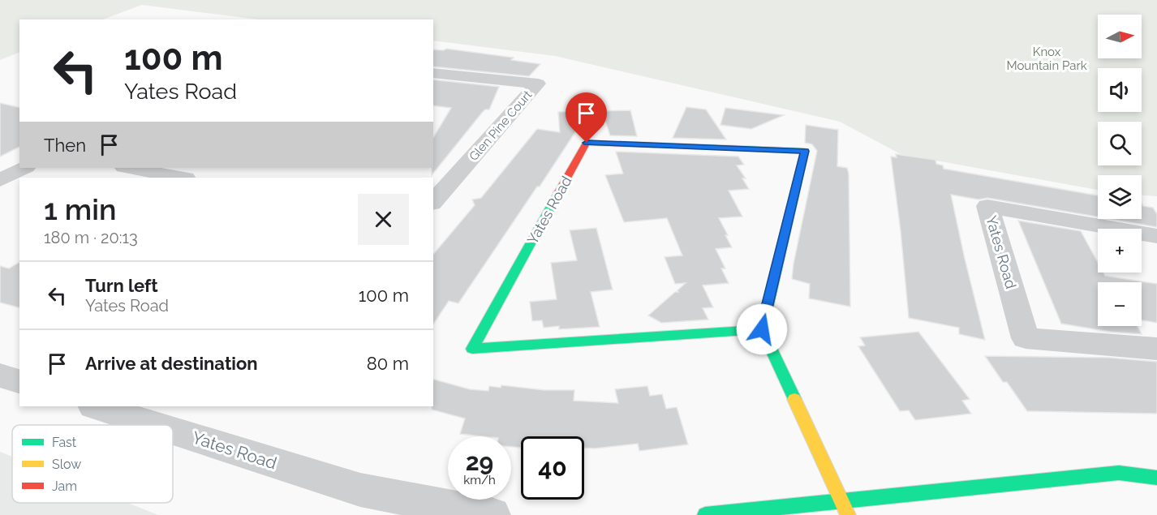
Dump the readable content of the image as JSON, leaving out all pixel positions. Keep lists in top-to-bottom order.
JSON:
{
  "streets": {
    "street": ["Glen Pine Court", "Yates Road"]
  },
  "parks": ["Knox Mountain Park"],
  "legend": ["Fast", "Slow", "Jam"],
  "north": "right",
  "page": {
    "map_buttons": ["+", "−"],
    "turn": ["100 m", "Yates Road"],
    "then": "Then",
    "heading": ["1 min", "180 m · 20:13"],
    "list": [
      {
        "name": "Turn left",
        "note": "Yates Road",
        "value": "100 m"
      },
      {
        "name": "Arrive at destination",
        "value": "80 m"
      }
    ],
    "speed": "29 km/h",
    "limit": "40"
  }
}
